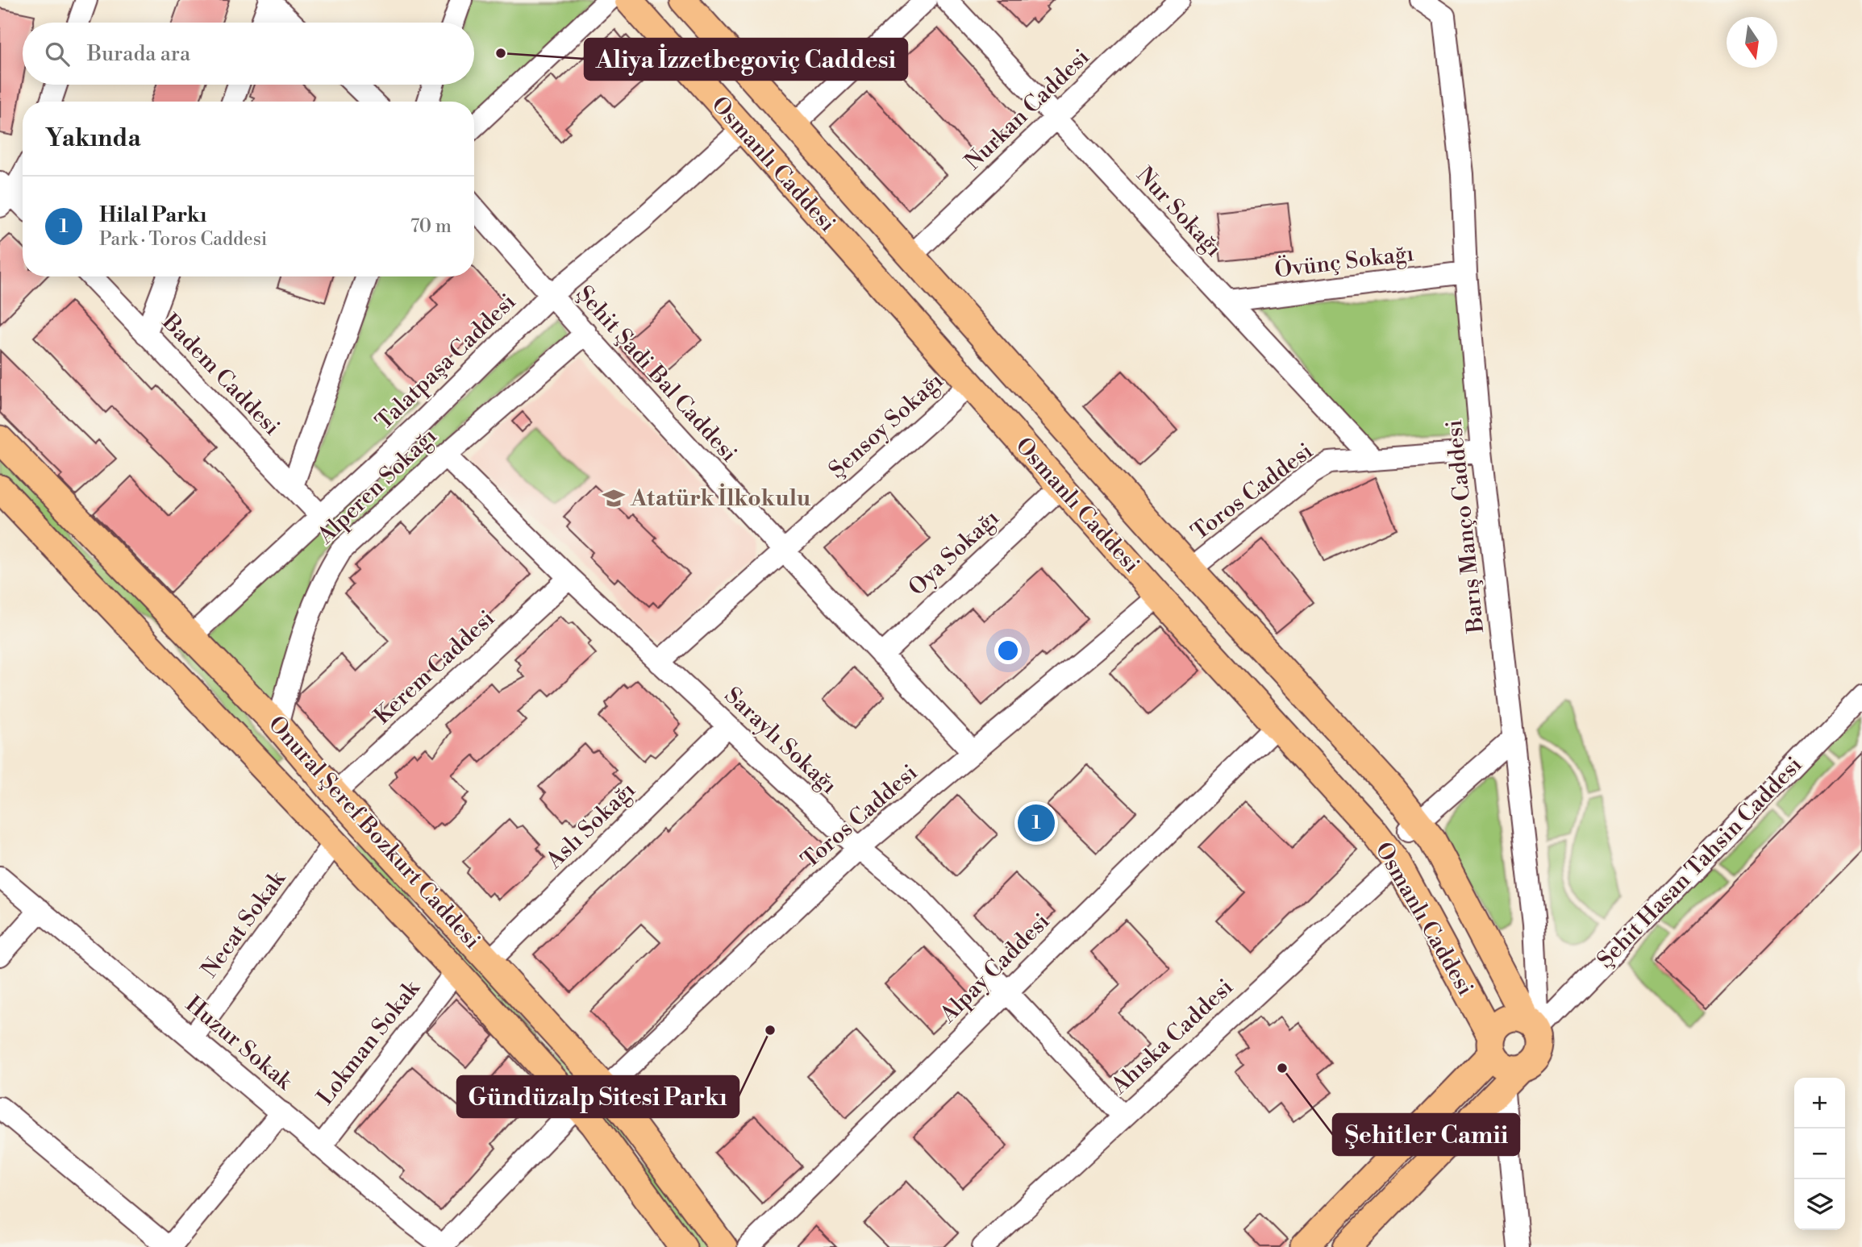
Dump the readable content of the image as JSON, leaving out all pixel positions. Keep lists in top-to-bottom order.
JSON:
{
  "streets": {
    "main road": ["Osmanlı Caddesi", "Onural Şeref Bozkurt Caddesi"],
    "street": [
      "Nurkan Caddesi",
      "Nur Sokağı",
      "Övünç Sokağı",
      "Talatpaşa Caddesi",
      "Şehit Şadi Bal Caddesi",
      "Badem Caddesi",
      "Şensoy Sokağı",
      "Alperen Sokağı",
      "Toros Caddesi",
      "Barış Manço Caddesi",
      "Oya Sokağı",
      "Kerem Caddesi",
      "Saraylı Sokağı",
      "Aslı Sokağı",
      "Şehit Hasan Tahsin Caddesi",
      "Necat Sokak",
      "Alpay Caddesi",
      "Ahıska Caddesi",
      "Huzur Sokak",
      "Lokman Sokak"
    ]
  },
  "crossings": [
    ["Nurkan Caddesi", "Osmanlı Caddesi"],
    ["Nurkan Caddesi", "Nur Sokağı"],
    ["Osmanlı Caddesi", "Talatpaşa Caddesi"],
    ["Osmanlı Caddesi", "Şensoy Sokağı"],
    ["Osmanlı Caddesi", "Toros Caddesi"],
    ["Osmanlı Caddesi", "Barış Manço Caddesi"],
    ["Osmanlı Caddesi", "Oya Sokağı"],
    ["Osmanlı Caddesi", "Şehit Hasan Tahsin Caddesi"],
    ["Osmanlı Caddesi", "Alpay Caddesi"],
    ["Osmanlı Caddesi", "Ahıska Caddesi"],
    ["Nur Sokağı", "Övünç Sokağı"],
    ["Nur Sokağı", "Toros Caddesi"],
    ["Övünç Sokağı", "Barış Manço Caddesi"],
    ["Talatpaşa Caddesi", "Şehit Şadi Bal Caddesi"],
    ["Talatpaşa Caddesi", "Badem Caddesi"],
    ["Talatpaşa Caddesi", "Onural Şeref Bozkurt Caddesi"],
    ["Şehit Şadi Bal Caddesi", "Şensoy Sokağı"],
    ["Şehit Şadi Bal Caddesi", "Alperen Sokağı"],
    ["Şehit Şadi Bal Caddesi", "Toros Caddesi"],
    ["Şehit Şadi Bal Caddesi", "Oya Sokağı"],
    ["Şensoy Sokağı", "Saraylı Sokağı"],
    ["Alperen Sokağı", "Saraylı Sokağı"],
    ["Alperen Sokağı", "Onural Şeref Bozkurt Caddesi"],
    ["Toros Caddesi", "Barış Manço Caddesi"],
    ["Toros Caddesi", "Saraylı Sokağı"],
    ["Toros Caddesi", "Onural Şeref Bozkurt Caddesi"],
    ["Barış Manço Caddesi", "Şehit Hasan Tahsin Caddesi"],
    ["Kerem Caddesi", "Saraylı Sokağı"],
    ["Kerem Caddesi", "Onural Şeref Bozkurt Caddesi"],
    ["Saraylı Sokağı", "Aslı Sokağı"],
    ["Saraylı Sokağı", "Alpay Caddesi"],
    ["Saraylı Sokağı", "Ahıska Caddesi"],
    ["Aslı Sokağı", "Onural Şeref Bozkurt Caddesi"],
    ["Onural Şeref Bozkurt Caddesi", "Necat Sokak"],
    ["Onural Şeref Bozkurt Caddesi", "Lokman Sokak"],
    ["Necat Sokak", "Huzur Sokak"],
    ["Huzur Sokak", "Lokman Sokak"]
  ],
  "places": {
    "other": ["Aliya İzzetbegoviç Caddesi", "Gündüzalp Sitesi Parkı", "Şehitler Camii"],
    "school or university": ["Atatürk İlkokulu"]
  },
  "north": "bottom",
  "page": {
    "search": "Burada ara",
    "heading": "Yakında",
    "list": [
      {
        "mark": "1",
        "name": "Hilal Parkı",
        "note": "Park · Toros Caddesi",
        "value": "70 m"
      }
    ],
    "pins": "1",
    "map_buttons": ["+", "−"]
  }
}
